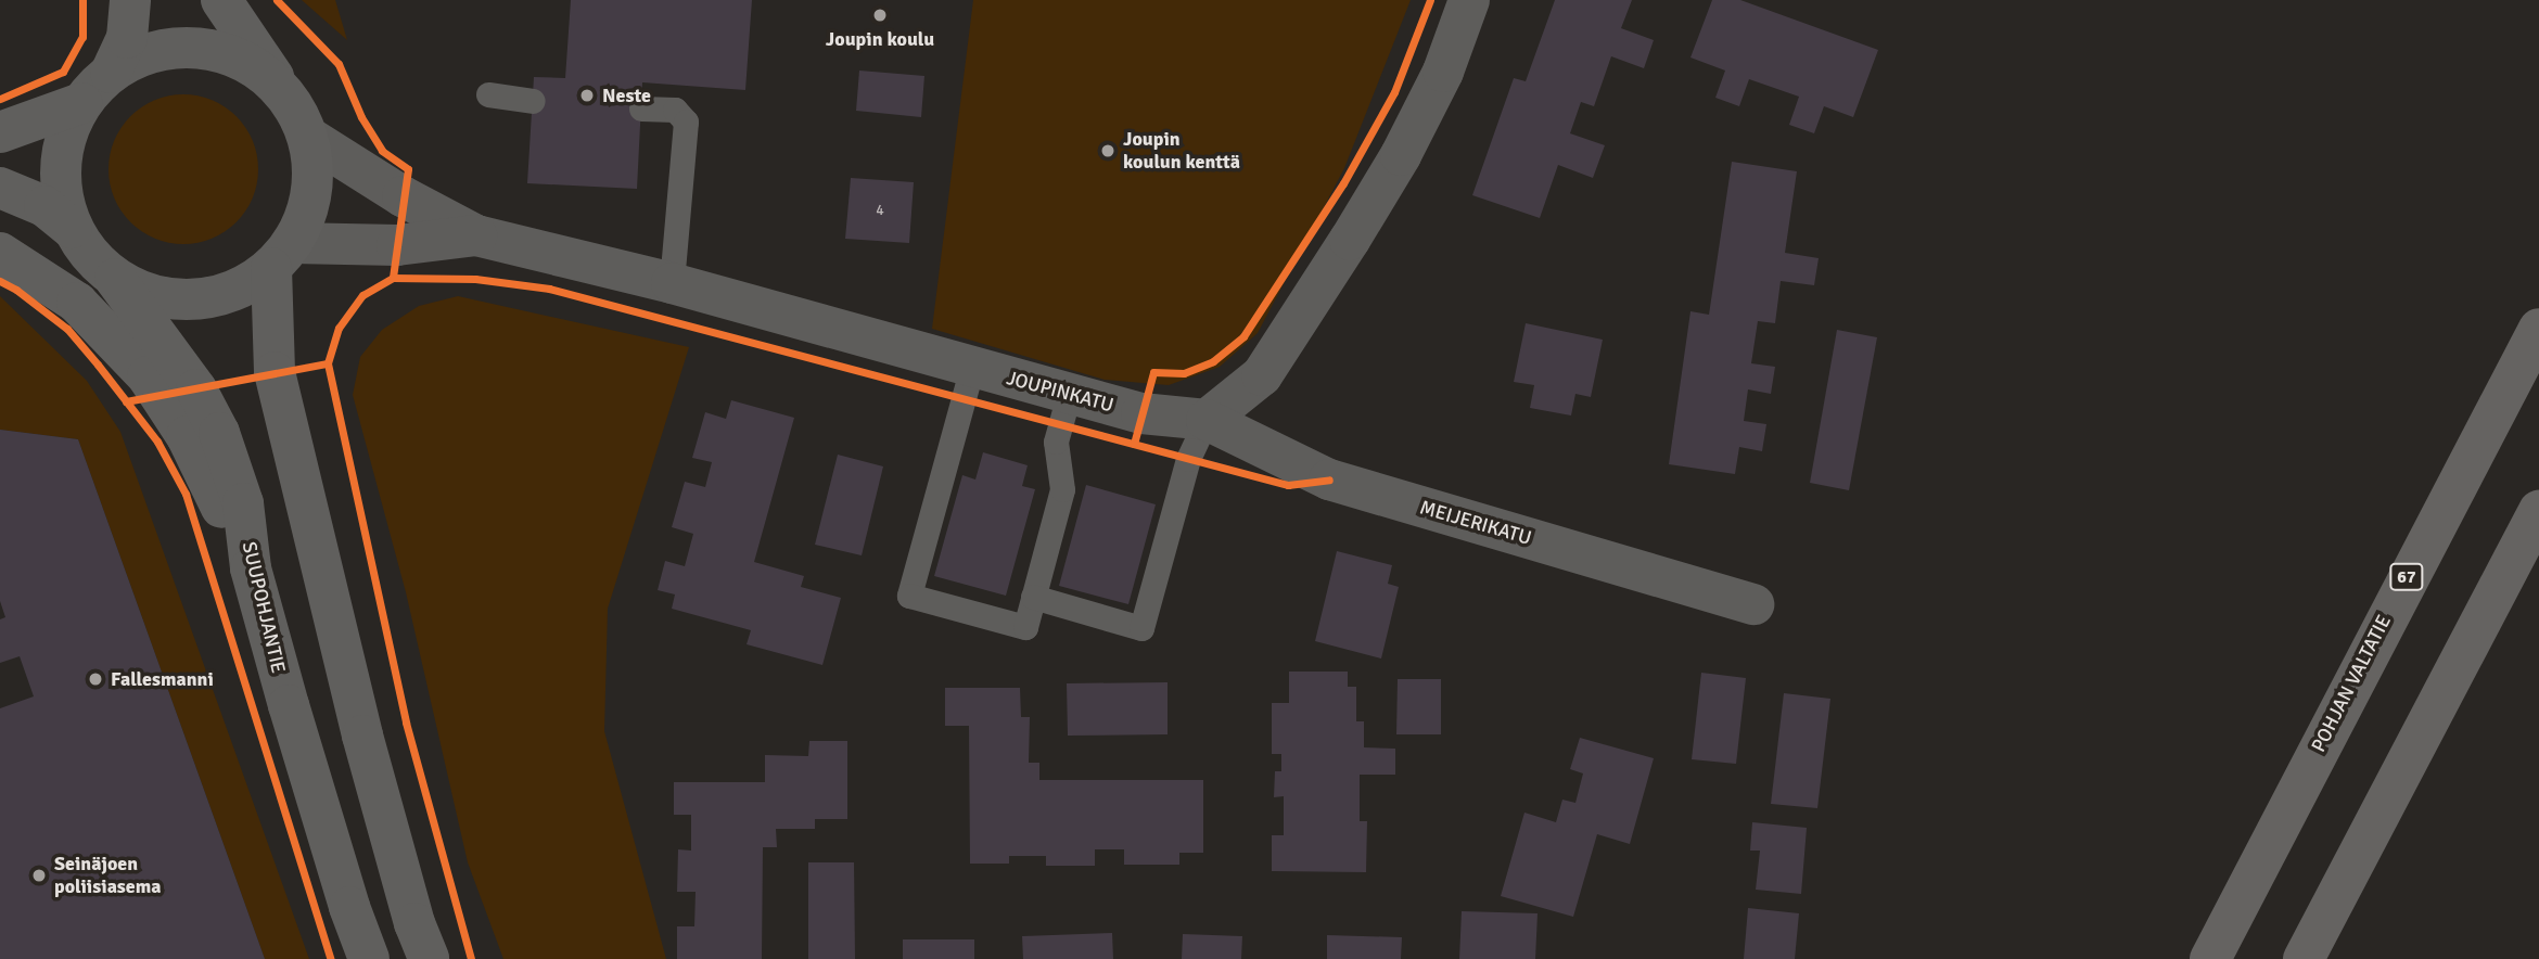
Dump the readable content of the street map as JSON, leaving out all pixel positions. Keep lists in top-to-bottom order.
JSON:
{
  "streets": {
    "highway": ["67", "POHJAN VALTATIE"],
    "main road": ["SUUPOHJANTIE"],
    "street": ["JOUPINKATU", "MEIJERIKATU"]
  },
  "crossings": [
    ["JOUPINKATU", "MEIJERIKATU"],
    ["JOUPINKATU", "SUUPOHJANTIE"]
  ],
  "places": [
    "Joupin koulu",
    "Neste",
    "Joupin koulun kenttä",
    "Fallesmanni",
    "Seinäjoen poliisiasema"
  ],
  "house_numbers": ["4"]
}
